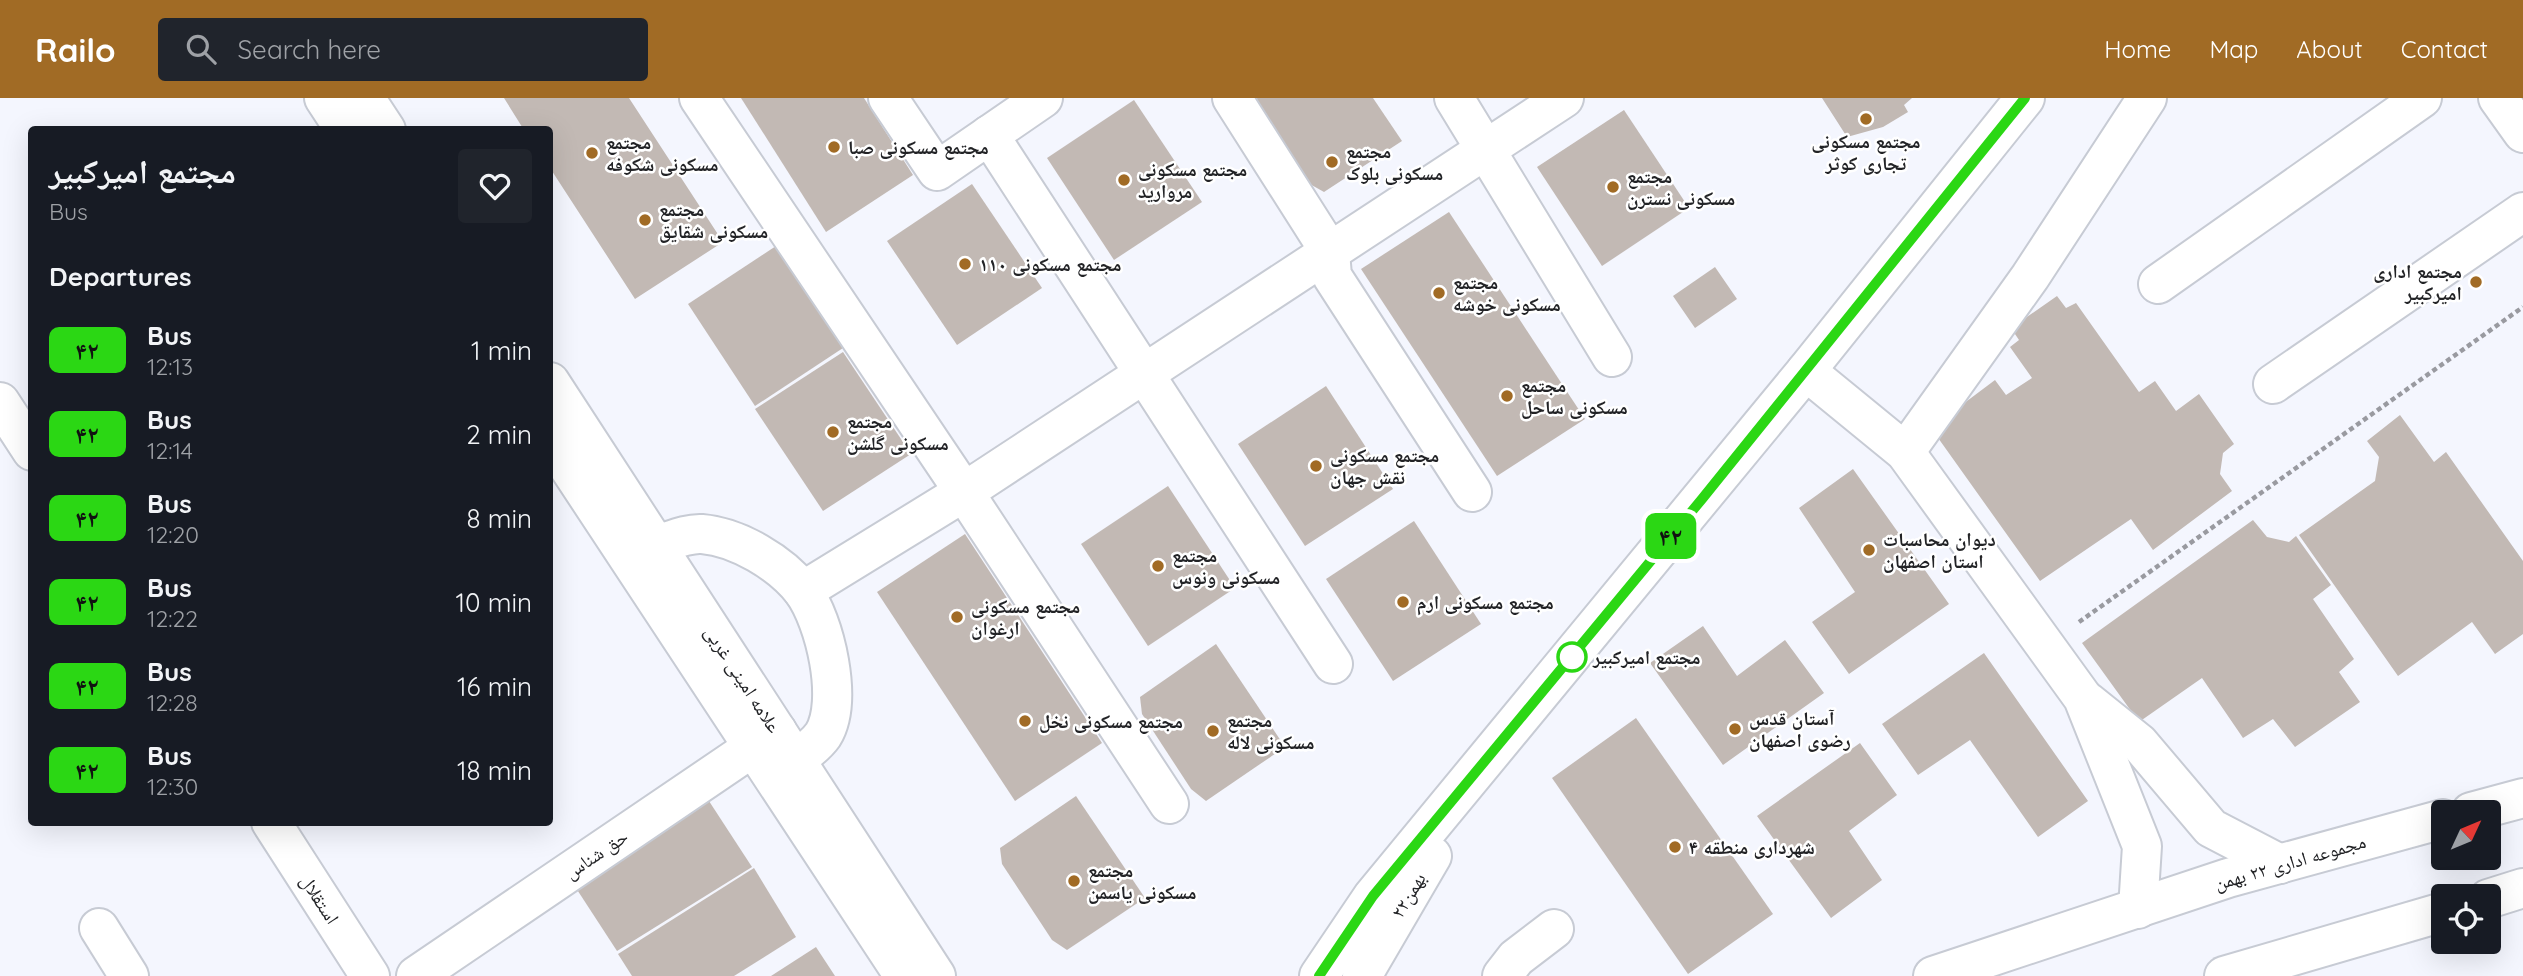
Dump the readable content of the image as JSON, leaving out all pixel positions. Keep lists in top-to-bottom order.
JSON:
{
  "streets": {
    "street": [
      "علامه امینی غربی",
      "حق شناس",
      "مجموعه اداری ۲۲ بهمن",
      "۲۲بهمن",
      "استقلال"
    ]
  },
  "crossings": [
    ["علامه امینی غربی", "حق شناس"]
  ],
  "places": [
    "مجتمع مسکونی تجاری کوثر",
    "مجتمع مسکونی صبا",
    "مجتمع مسکونی شکوفه",
    "مجتمع مسکونی بلوک",
    "مجتمع مسکونی مروارید",
    "مجتمع مسکونی نسترن",
    "مجتمع مسکونی شقایق",
    "مجتمع مسکونی ۱۱۰",
    "مجتمع اداری امیرکبیر",
    "مجتمع مسکونی خوشه",
    "مجتمع مسکونی ساحل",
    "مجتمع مسکونی گلشن",
    "مجتمع مسکونی نقش جهان",
    "دیوان محاسبات استان اصفهان",
    "مجتمع مسکونی ونوس",
    "مجتمع مسکونی ارم",
    "مجتمع مسکونی ارغوان",
    "مجتمع امیرکبیر",
    "مجتمع مسکونی نخل",
    "آستان قدس رضوی اصفهان",
    "مجتمع مسکونی لاله",
    "شهرداری منطقه ۴",
    "مجتمع مسکونی یاسمن"
  ],
  "lines": ["bus line ۴۲"],
  "north": "top right",
  "page": {
    "header": "Railo",
    "search": "Search here",
    "nav": [
      "Home",
      "Map",
      "About",
      "Contact"
    ],
    "on_map": "۴۲",
    "heading": [
      ["مجتمع امیرکبیر", "Bus"],
      "Departures"
    ],
    "list": [
      {
        "mark": "۴۲",
        "name": "Bus",
        "note": "12:13",
        "value": "1 min"
      },
      {
        "mark": "۴۲",
        "name": "Bus",
        "note": "12:14",
        "value": "2 min"
      },
      {
        "mark": "۴۲",
        "name": "Bus",
        "note": "12:20",
        "value": "8 min"
      },
      {
        "mark": "۴۲",
        "name": "Bus",
        "note": "12:22",
        "value": "10 min"
      },
      {
        "mark": "۴۲",
        "name": "Bus",
        "note": "12:28",
        "value": "16 min"
      },
      {
        "mark": "۴۲",
        "name": "Bus",
        "note": "12:30",
        "value": "18 min"
      }
    ]
  }
}
